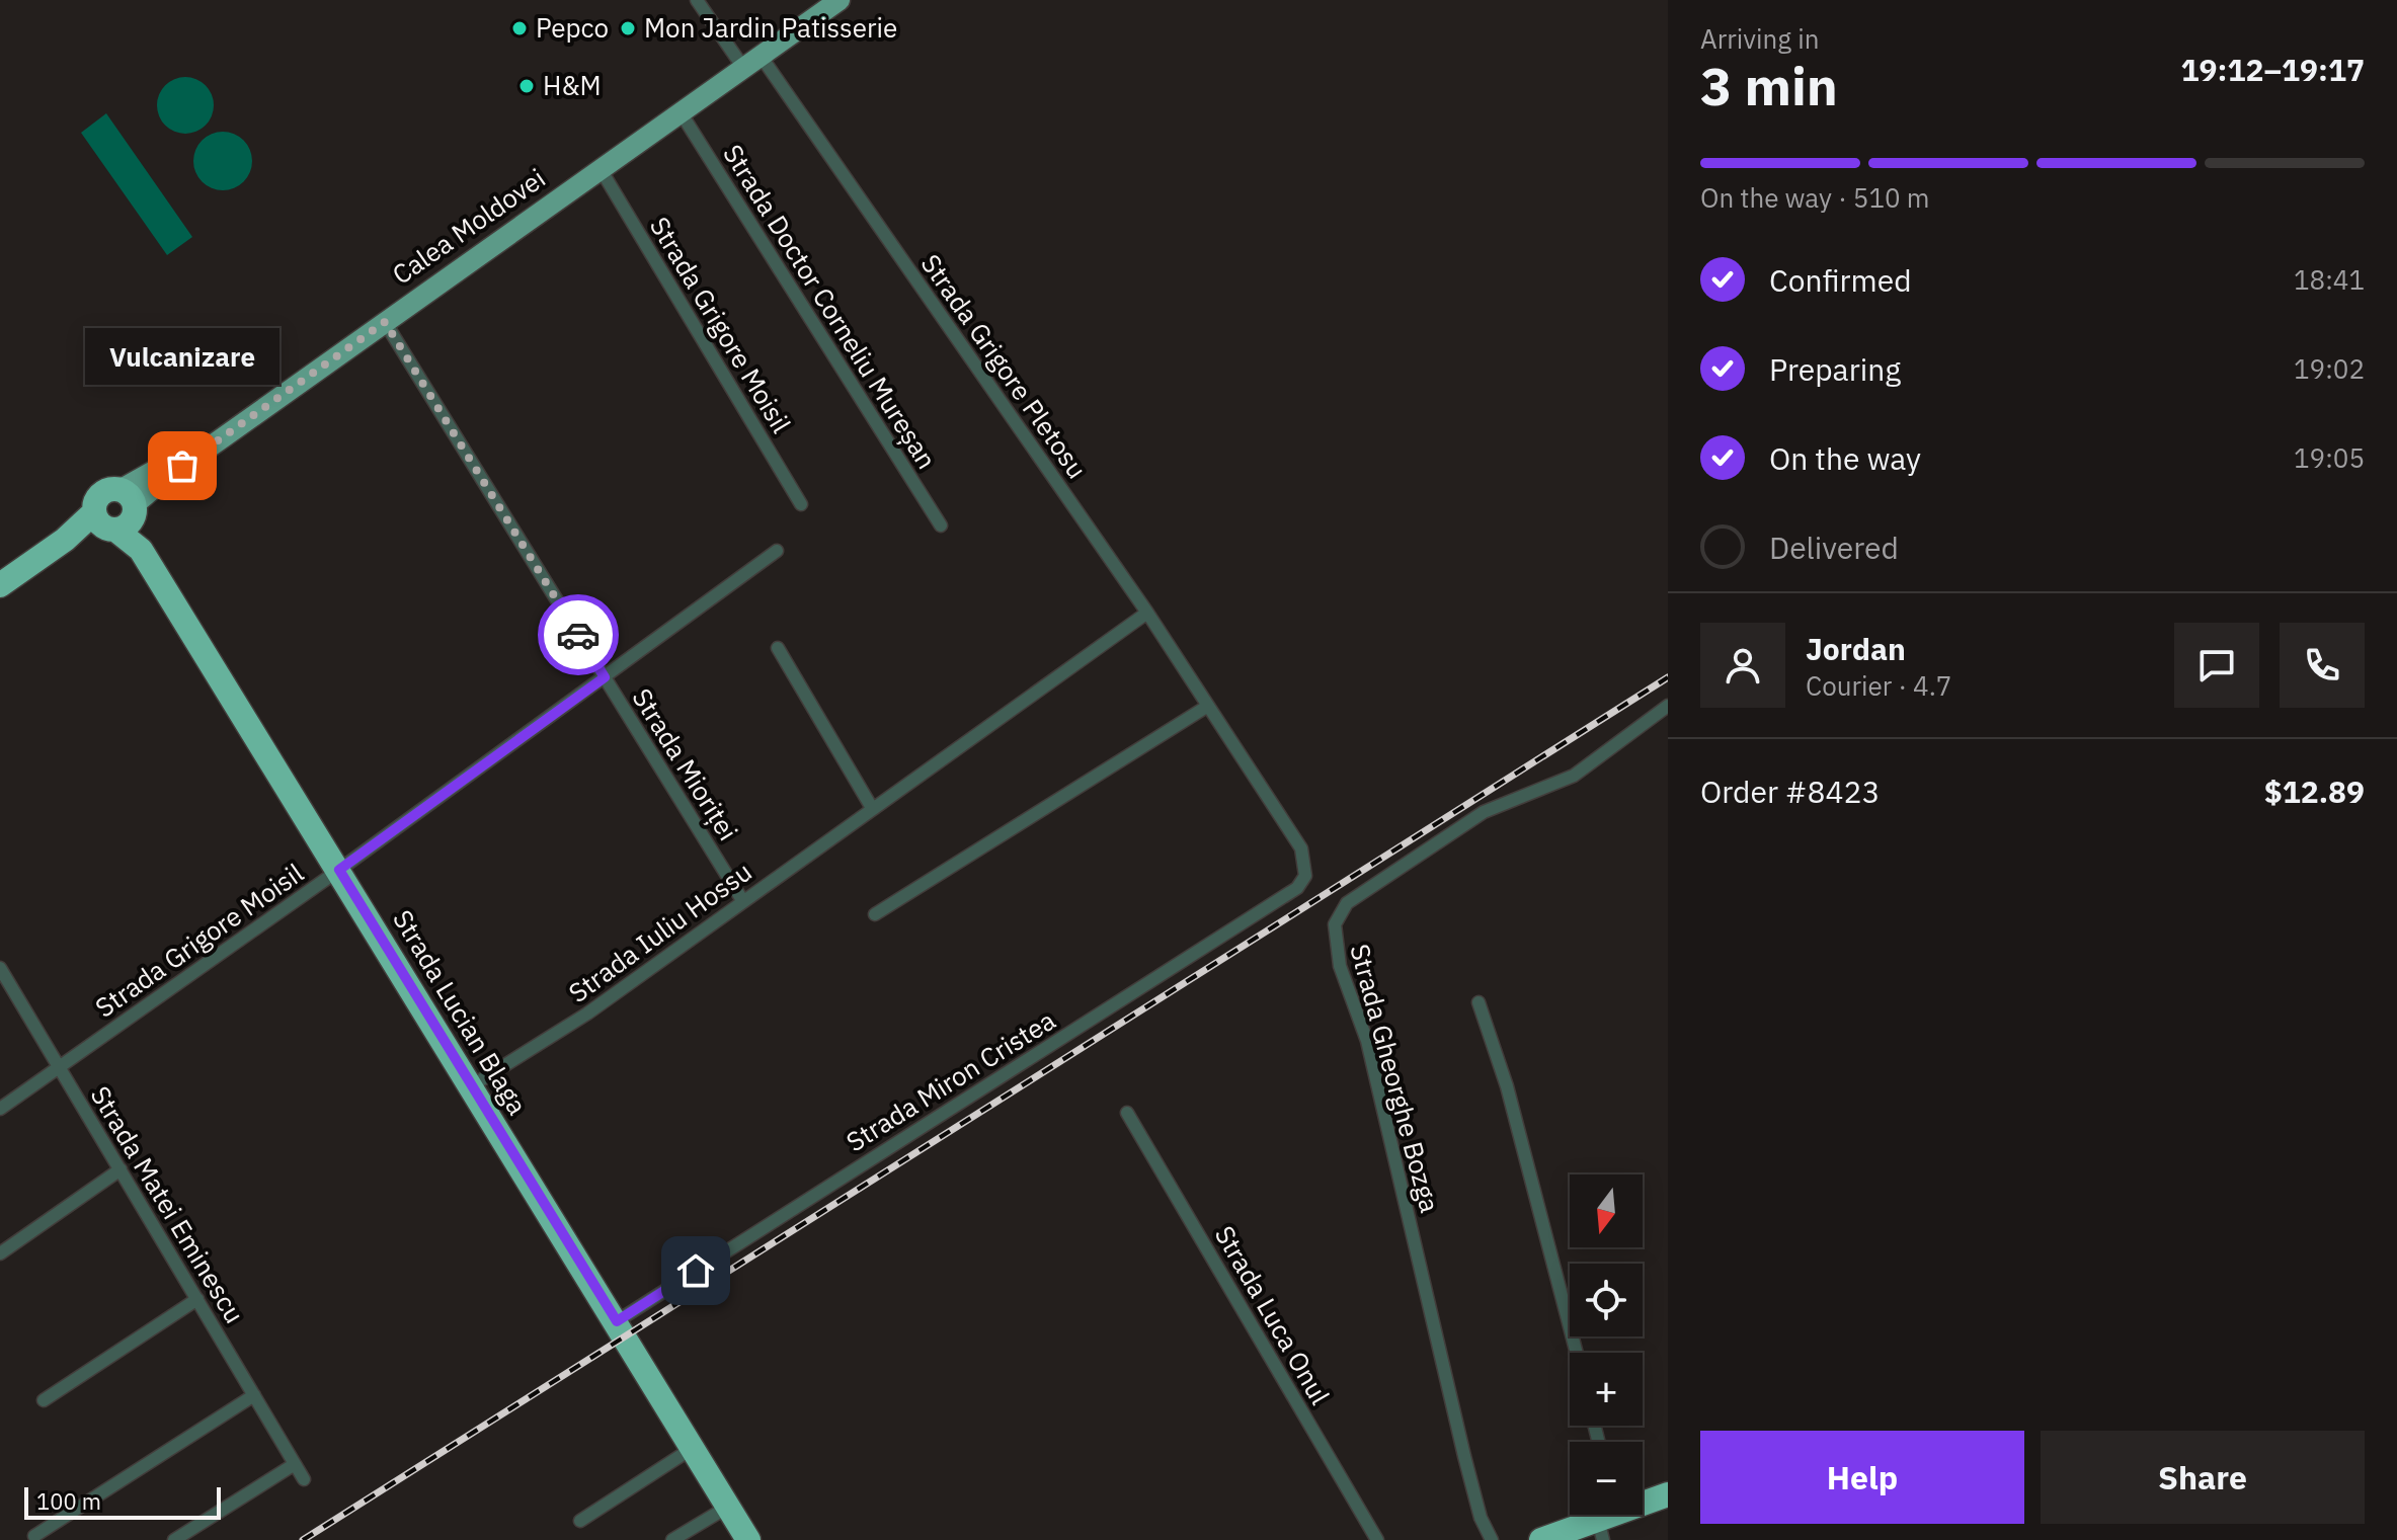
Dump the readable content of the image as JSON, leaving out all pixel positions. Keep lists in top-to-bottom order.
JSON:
{
  "streets": {
    "highway": ["Calea Moldovei", "Strada Lucian Blaga"],
    "street": [
      "Strada Doctor Corneliu Mureșan",
      "Strada Grigore Moisil",
      "Strada Grigore Pletosu",
      "Strada Mioriței",
      "Strada Iuliu Hossu",
      "Strada Gheorghe Bozga",
      "Strada Miron Cristea",
      "Strada Matei Eminescu",
      "Strada Luca Onul"
    ]
  },
  "crossings": [
    ["Calea Moldovei", "Strada Doctor Corneliu Mureșan"],
    ["Calea Moldovei", "Strada Grigore Moisil"],
    ["Calea Moldovei", "Strada Grigore Pletosu"],
    ["Calea Moldovei", "Strada Mioriței"],
    ["Calea Moldovei", "Strada Lucian Blaga"],
    ["Strada Grigore Moisil", "Strada Mioriței"],
    ["Strada Grigore Moisil", "Strada Lucian Blaga"],
    ["Strada Grigore Moisil", "Strada Matei Eminescu"],
    ["Strada Grigore Pletosu", "Strada Iuliu Hossu"],
    ["Strada Grigore Pletosu", "Strada Miron Cristea"],
    ["Strada Mioriței", "Strada Iuliu Hossu"],
    ["Strada Iuliu Hossu", "Strada Lucian Blaga"],
    ["Strada Lucian Blaga", "Strada Miron Cristea"]
  ],
  "places": [
    "Pepco",
    "Mon Jardin Patisserie",
    "H&M",
    "Vulcanizare"
  ],
  "scale_bar": "100 m",
  "north": "bottom",
  "page": {
    "heading": ["3 min", "Arriving in", "19:12–19:17"],
    "panel": [
      "Jordan",
      "Courier · 4.7",
      "Order #8423",
      "$12.89"
    ],
    "bar": "On the way · 510 m",
    "list": [
      ["Confirmed", "18:41"],
      ["Preparing", "19:02"],
      ["On the way", "19:05"],
      "Delivered"
    ],
    "bubble": "Vulcanizare",
    "map_buttons": ["+", "−"],
    "buttons": ["Help", "Share"],
    "scale": "100 m"
  }
}
